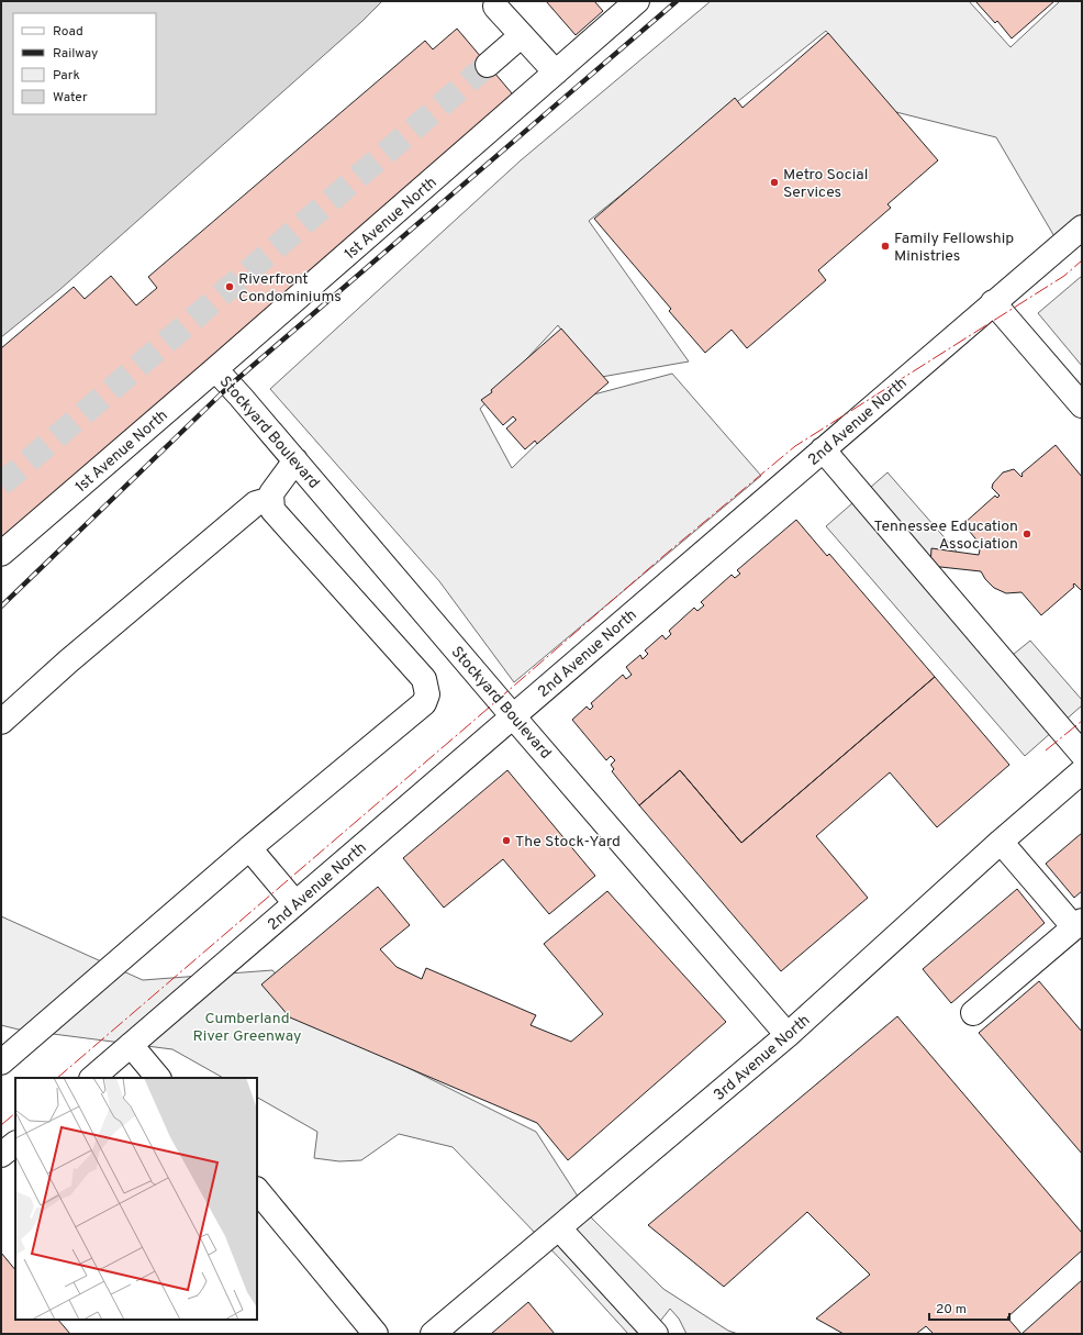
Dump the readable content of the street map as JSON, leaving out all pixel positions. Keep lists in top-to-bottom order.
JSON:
{
  "streets": {
    "street": [
      "1st Avenue North",
      "2nd Avenue North",
      "Stockyard Boulevard",
      "3rd Avenue North"
    ]
  },
  "crossings": [
    ["1st Avenue North", "Stockyard Boulevard"],
    ["2nd Avenue North", "Stockyard Boulevard"],
    ["Stockyard Boulevard", "3rd Avenue North"]
  ],
  "parks": ["Cumberland River Greenway"],
  "places": [
    "Metro Social Services",
    "Family Fellowship Ministries",
    "Riverfront Condominiums",
    "Tennessee Education Association",
    "The Stock-Yard"
  ],
  "legend": [
    "Road",
    "Railway",
    "Park",
    "Water"
  ],
  "scale_bar": "20 m"
}
